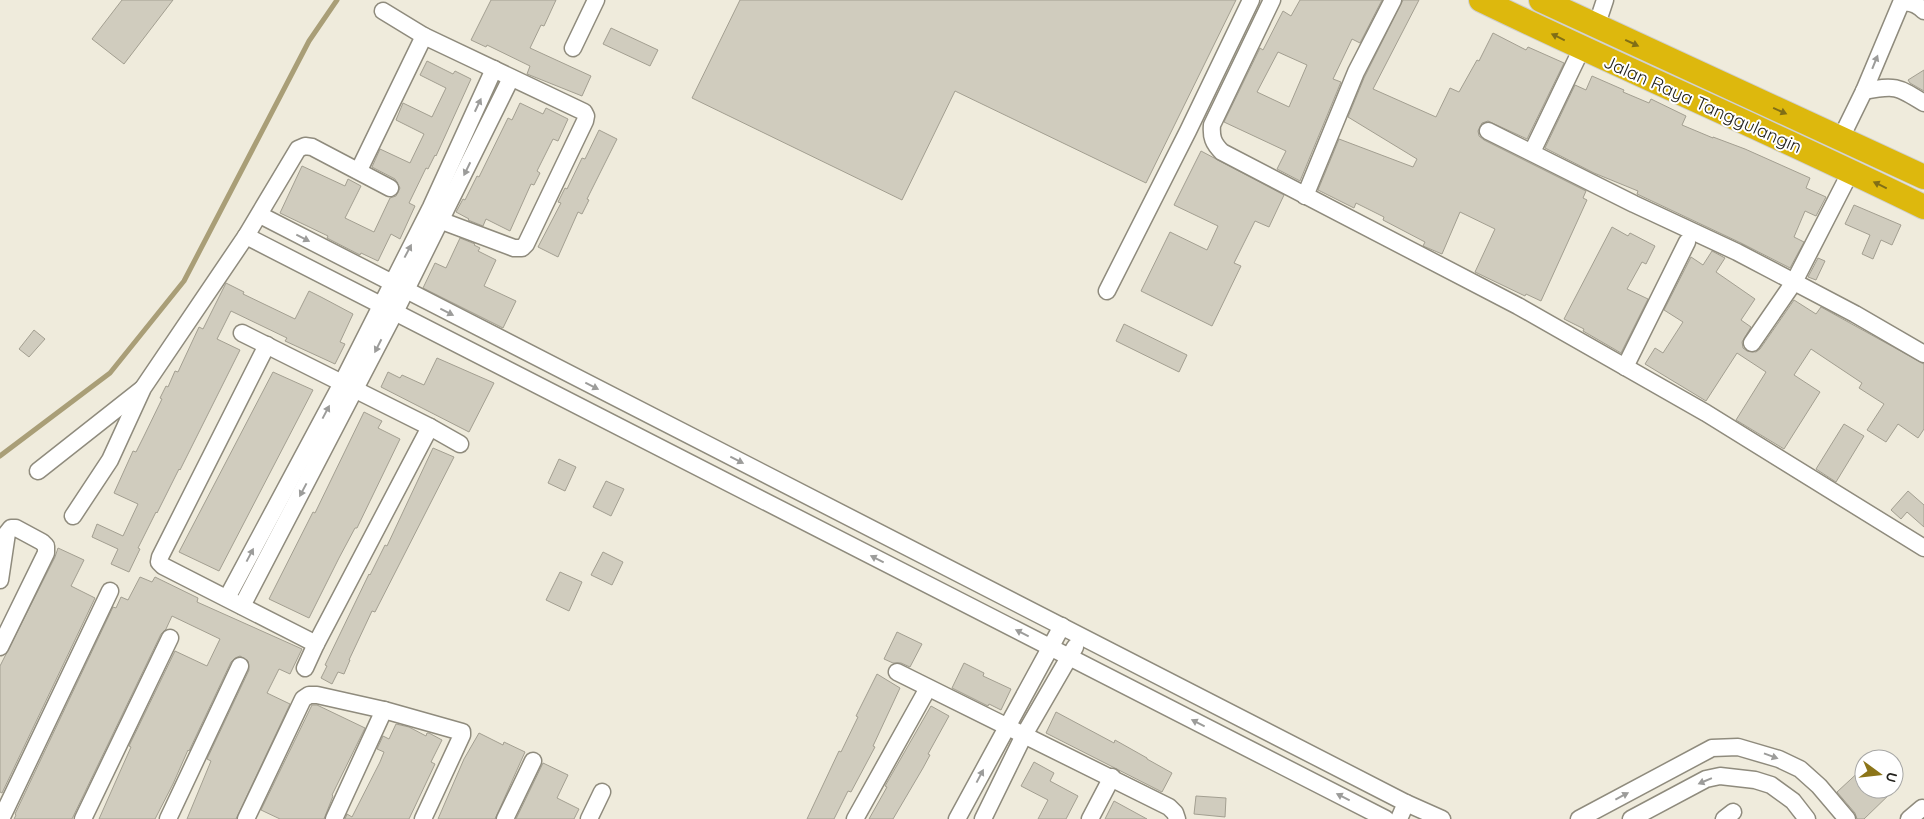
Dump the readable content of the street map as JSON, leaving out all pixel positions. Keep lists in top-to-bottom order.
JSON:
{
  "streets": {
    "highway": ["Jalan Raya Tanggulangin"]
  },
  "north": "right"
}
